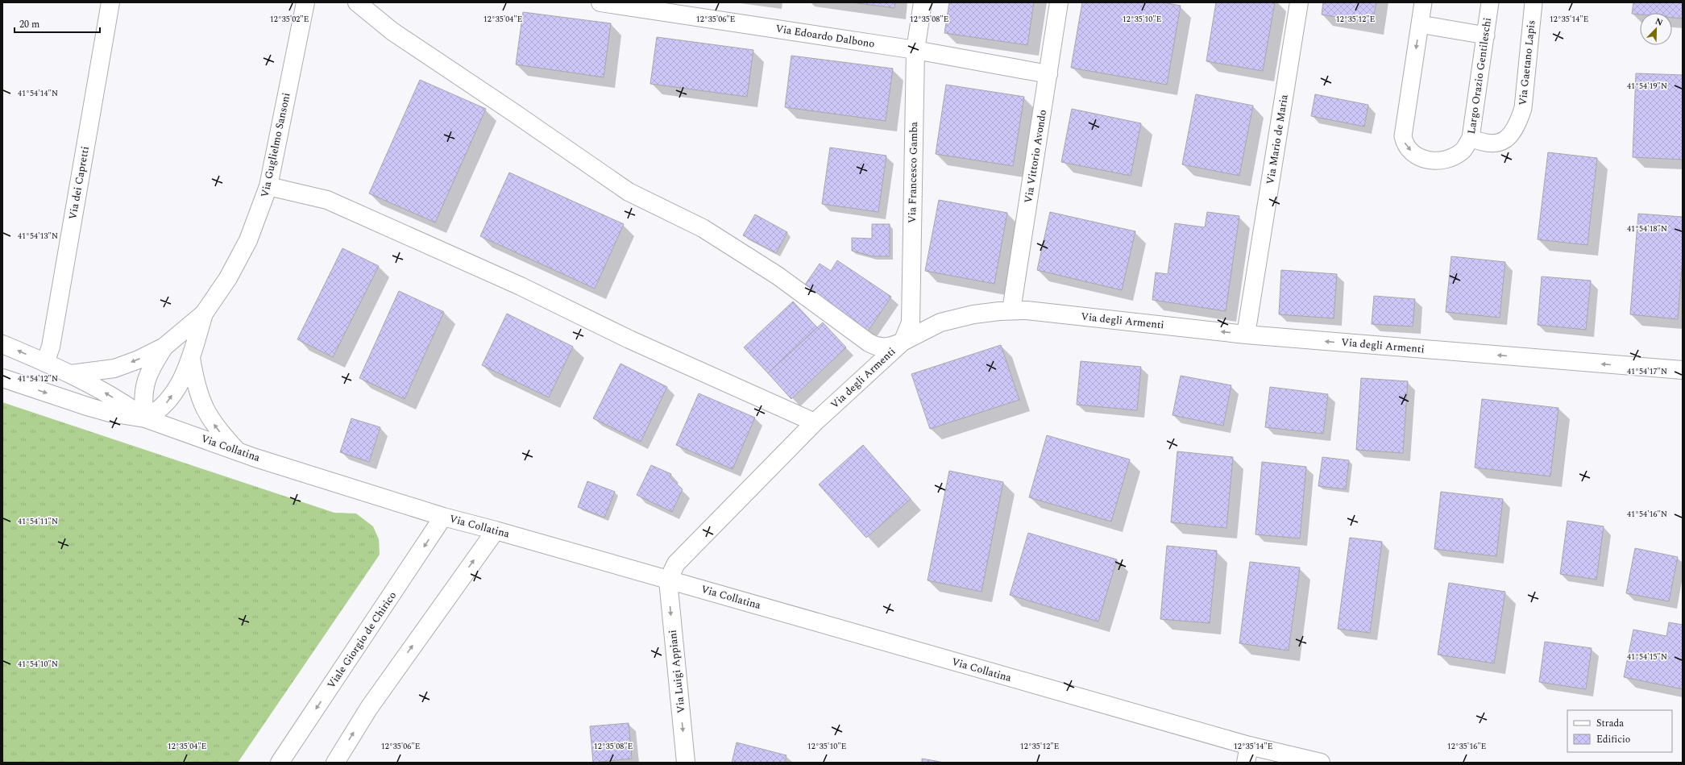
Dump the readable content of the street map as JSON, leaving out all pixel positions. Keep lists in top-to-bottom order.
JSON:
{
  "streets": {
    "street": [
      "Via Edoardo Dalbono",
      "Via Mario de Maria",
      "Via Guglielmo Sansoni",
      "Via Vittorio Avondo",
      "Via Francesco Gamba",
      "Via dei Capretti",
      "Via degli Armenti",
      "Via Collatina",
      "Viale Giorgio de Chirico",
      "Via Luigi Appiani"
    ],
    "lane": ["Via Gaetano Lapis", "Largo Orazio Gentileschi"]
  },
  "crossings": [
    ["Via Edoardo Dalbono", "Via Vittorio Avondo"],
    ["Via Edoardo Dalbono", "Via Francesco Gamba"],
    ["Via Gaetano Lapis", "Largo Orazio Gentileschi"],
    ["Via Mario de Maria", "Via degli Armenti"],
    ["Via Vittorio Avondo", "Via degli Armenti"],
    ["Via Francesco Gamba", "Via degli Armenti"],
    ["Via dei Capretti", "Via Collatina"],
    ["Via degli Armenti", "Via Collatina"],
    ["Via degli Armenti", "Via Luigi Appiani"],
    ["Via Collatina", "Viale Giorgio de Chirico"],
    ["Via Collatina", "Via Luigi Appiani"]
  ],
  "one_way": ["Via degli Armenti", "Via Luigi Appiani"],
  "legend": ["Strada", "Edificio"],
  "scale_bar": "20 m",
  "north": "top right",
  "coordinates": [
    "12°35'02\"E",
    "12°35'04\"E",
    "12°35'06\"E",
    "12°35'08\"E",
    "12°35'10\"E",
    "12°35'12\"E",
    "12°35'14\"E",
    "41°54'19\"N",
    "41°54'14\"N",
    "41°54'18\"N",
    "41°54'13\"N",
    "41°54'17\"N",
    "41°54'12\"N",
    "41°54'16\"N",
    "41°54'11\"N",
    "41°54'15\"N",
    "41°54'10\"N",
    "12°35'16\"E"
  ]
}
